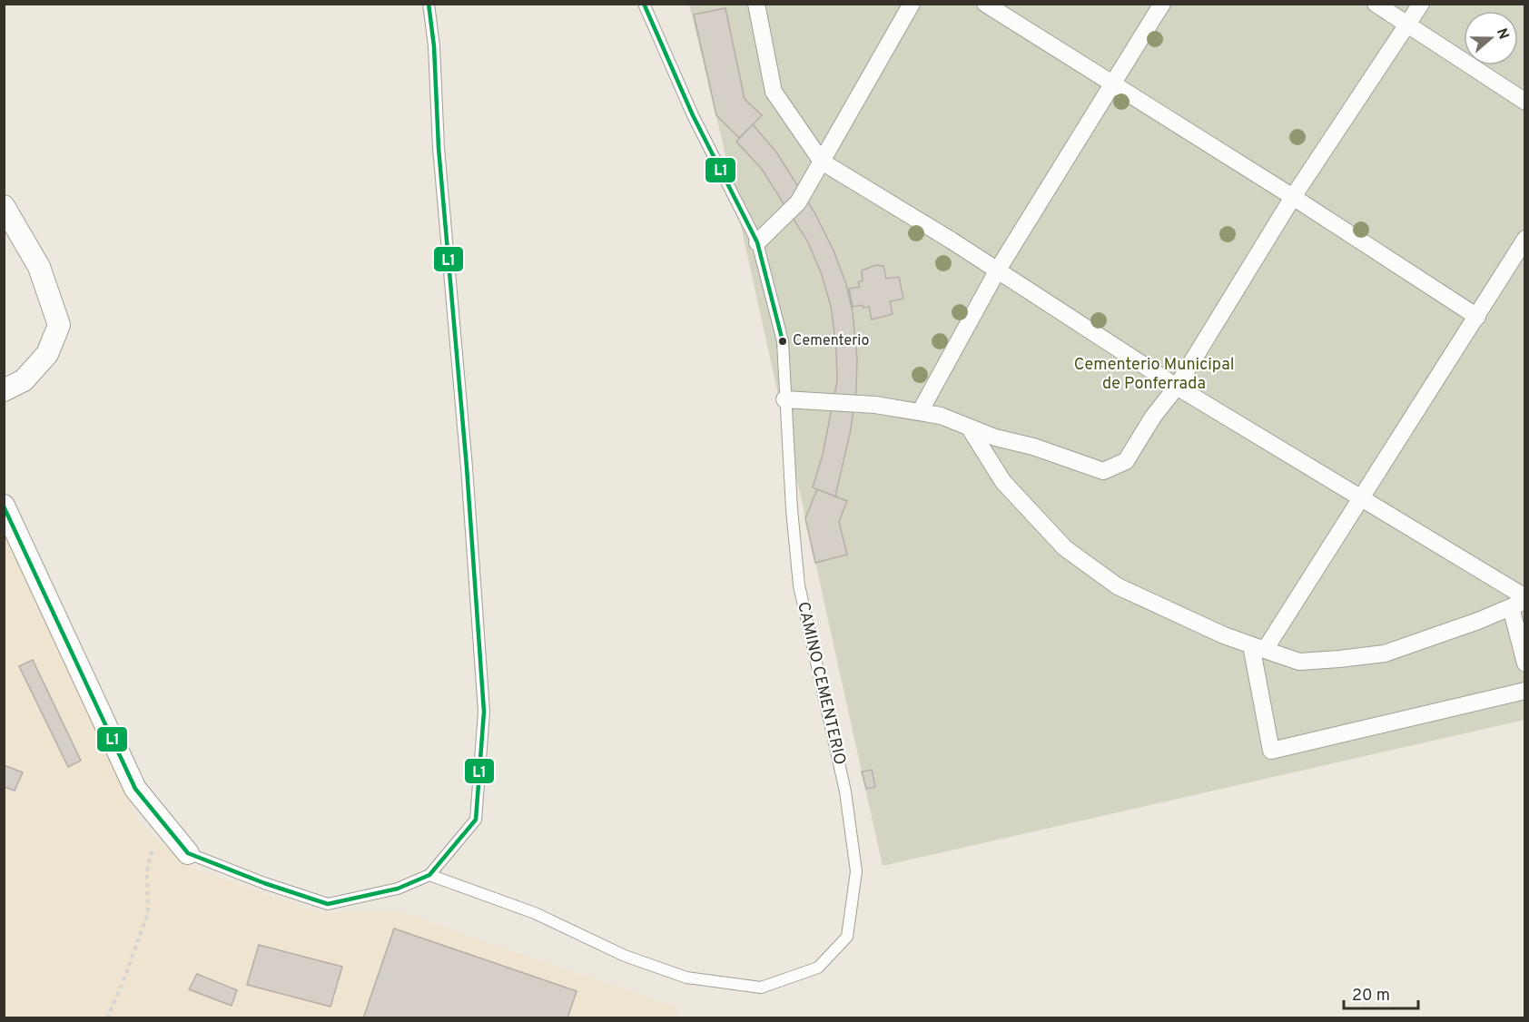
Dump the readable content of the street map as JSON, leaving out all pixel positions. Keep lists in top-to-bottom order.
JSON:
{
  "streets": {
    "lane": ["CAMINO CEMENTERIO"]
  },
  "parks": ["Cementerio Municipal de Ponferrada"],
  "places": ["Cementerio"],
  "lines": ["transit line L1"],
  "scale_bar": "20 m",
  "north": "right"
}
